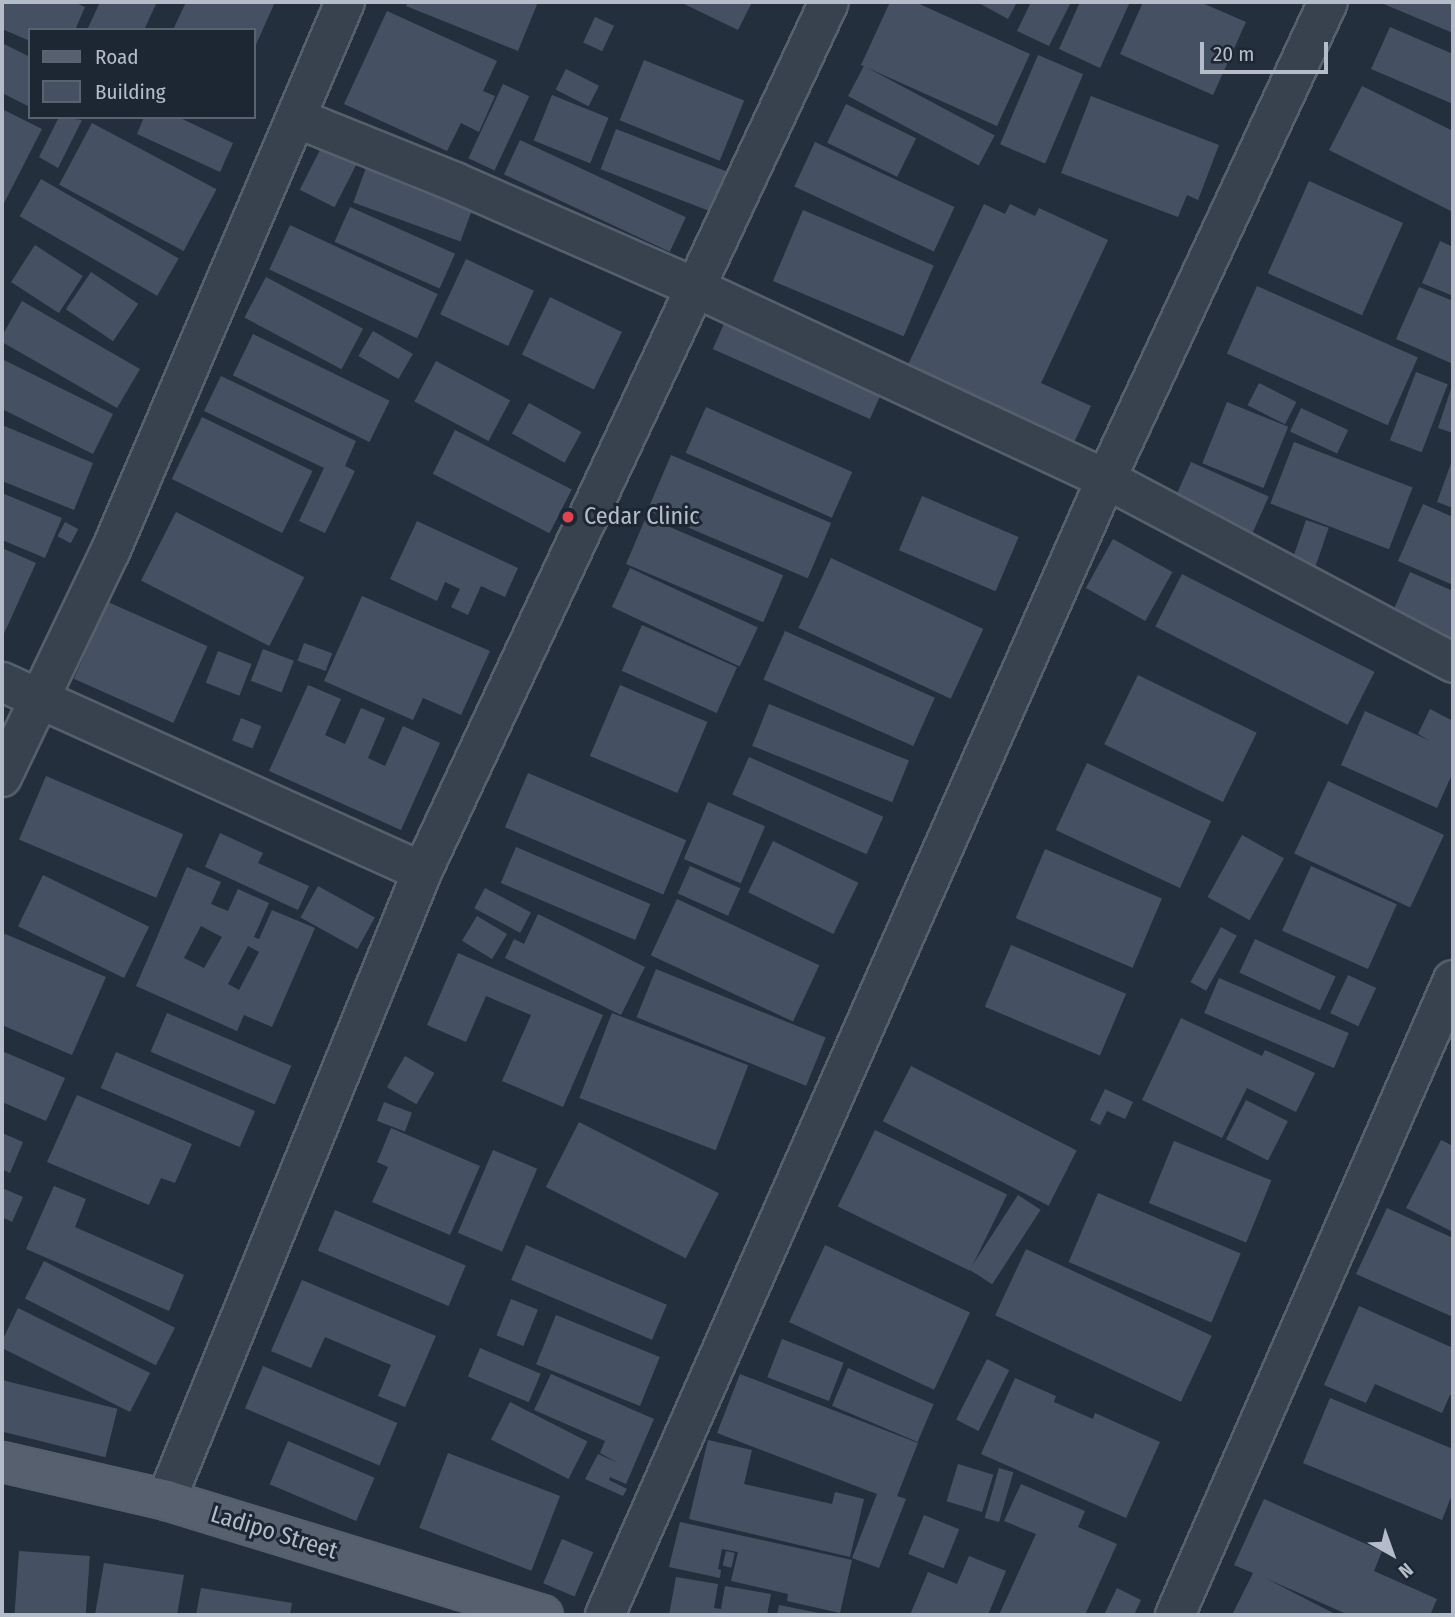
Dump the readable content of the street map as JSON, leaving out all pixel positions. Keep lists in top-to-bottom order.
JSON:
{
  "streets": {
    "main road": ["Ladipo Street"]
  },
  "places": ["Cedar Clinic"],
  "legend": ["Road", "Building"],
  "scale_bar": "20 m",
  "north": "bottom right"
}
